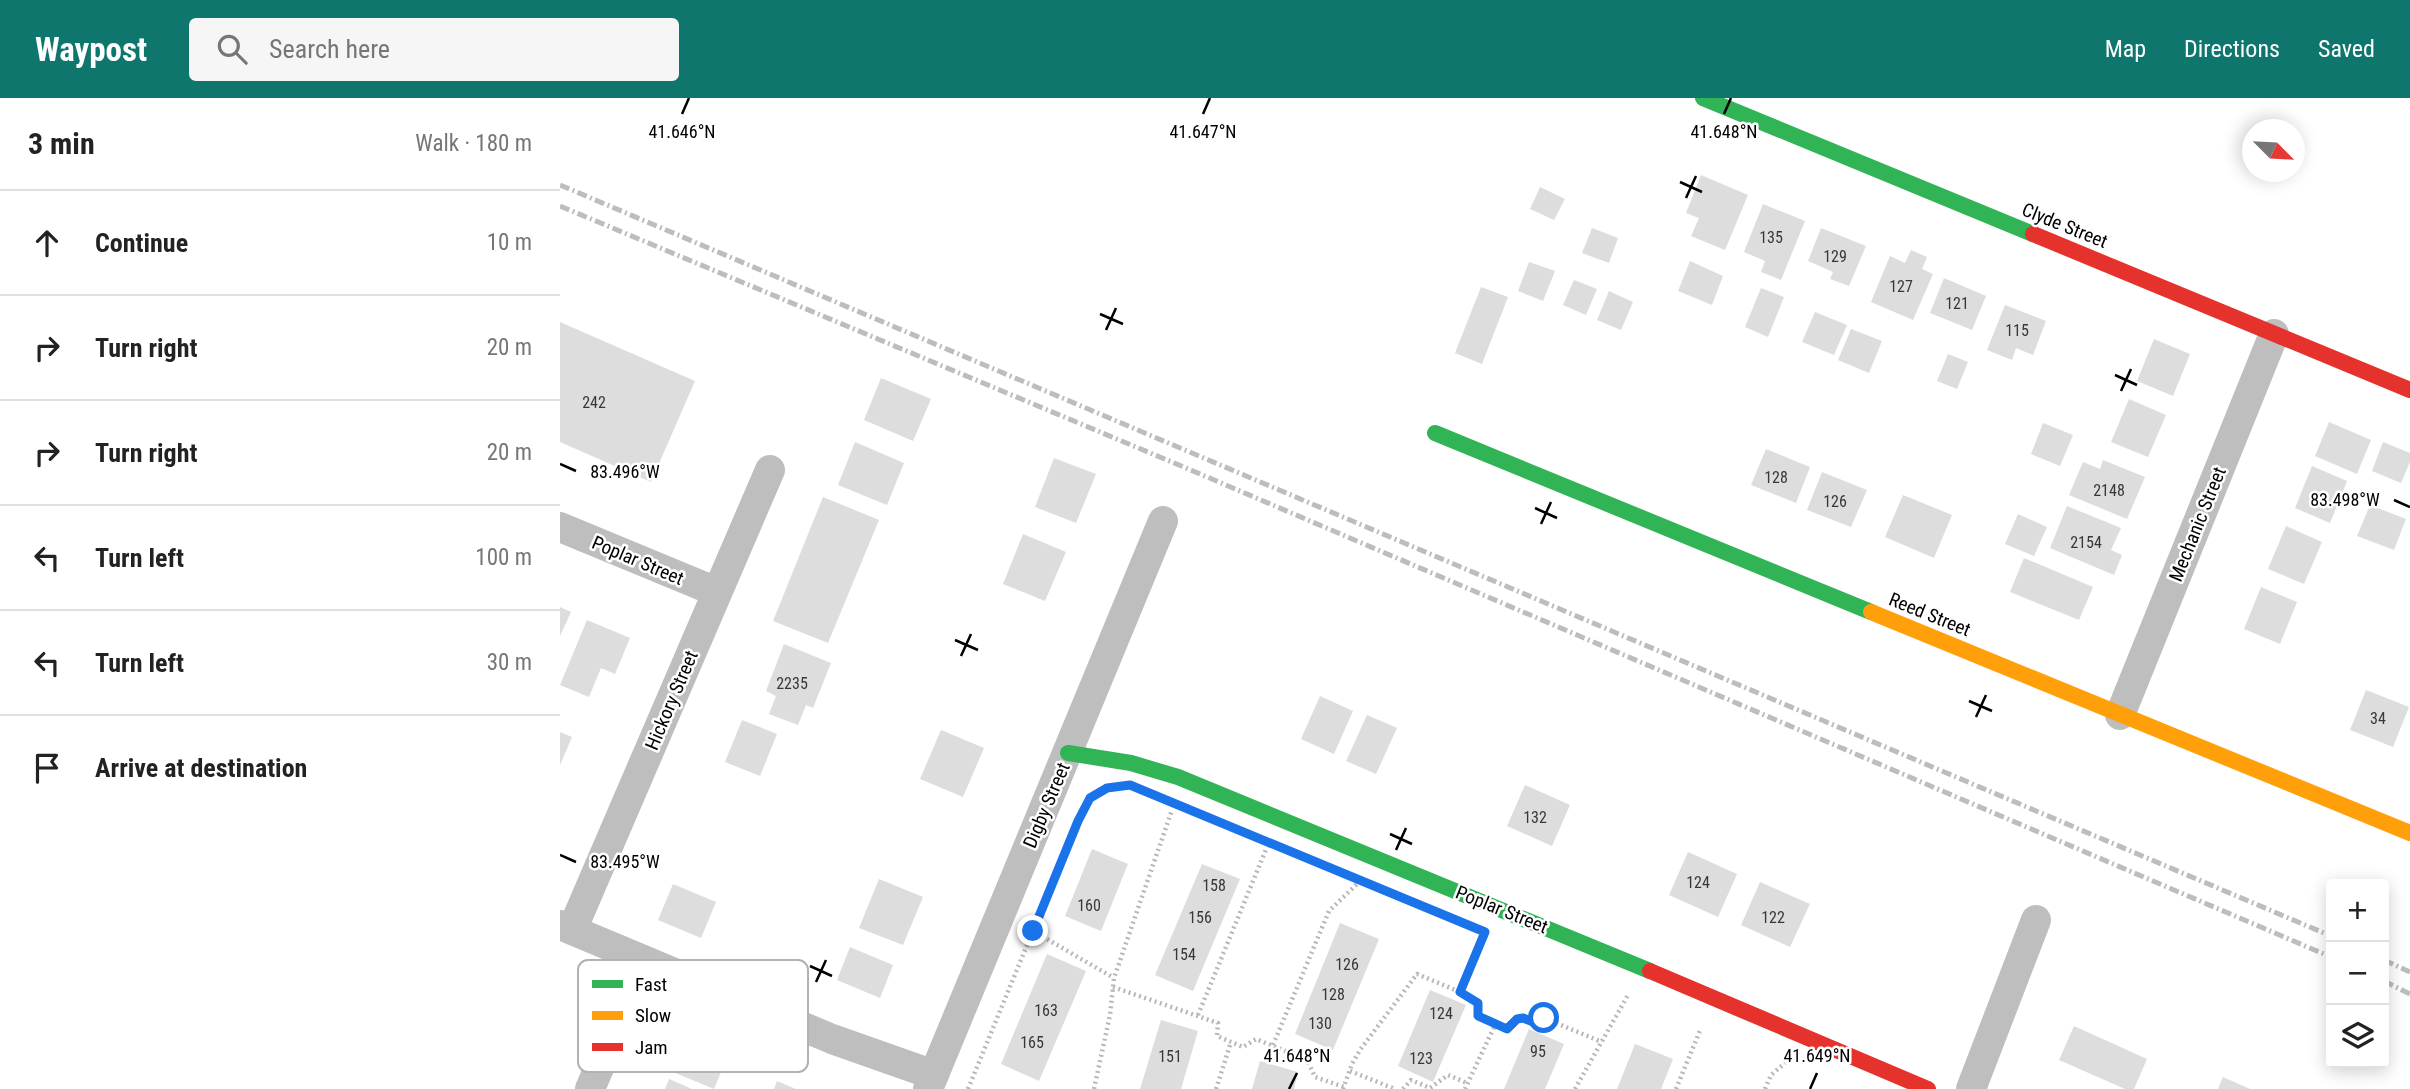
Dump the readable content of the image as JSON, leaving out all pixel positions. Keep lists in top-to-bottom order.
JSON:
{
  "streets": {
    "street": [
      "Clyde Street",
      "Mechanic Street",
      "Poplar Street",
      "Reed Street",
      "Hickory Street",
      "Digby Street"
    ]
  },
  "crossings": [
    ["Clyde Street", "Mechanic Street"],
    ["Mechanic Street", "Reed Street"],
    ["Poplar Street", "Hickory Street"],
    ["Poplar Street", "Digby Street"]
  ],
  "house_numbers": [
    "135",
    "129",
    "127",
    "121",
    "115",
    "242",
    "128",
    "2148",
    "126",
    "2154",
    "2235",
    "34",
    "132",
    "124",
    "158",
    "160",
    "156",
    "122",
    "154",
    "126",
    "128",
    "163",
    "124",
    "130",
    "165",
    "95",
    "151",
    "123"
  ],
  "legend": ["Fast", "Slow", "Jam"],
  "north": "bottom right",
  "page": {
    "header": "Waypost",
    "search": "Search here",
    "nav": ["Map", "Directions", "Saved"],
    "heading": ["3 min", "Walk · 180 m"],
    "list": [
      ["Continue", "10 m"],
      ["Turn right", "20 m"],
      ["Turn right", "20 m"],
      ["Turn left", "100 m"],
      ["Turn left", "30 m"],
      "Arrive at destination"
    ],
    "map_buttons": ["+", "−"]
  },
  "coordinates": [
    "41.646°N",
    "41.647°N",
    "41.648°N",
    "83.496°W",
    "83.498°W",
    "83.495°W",
    "41.649°N"
  ]
}
